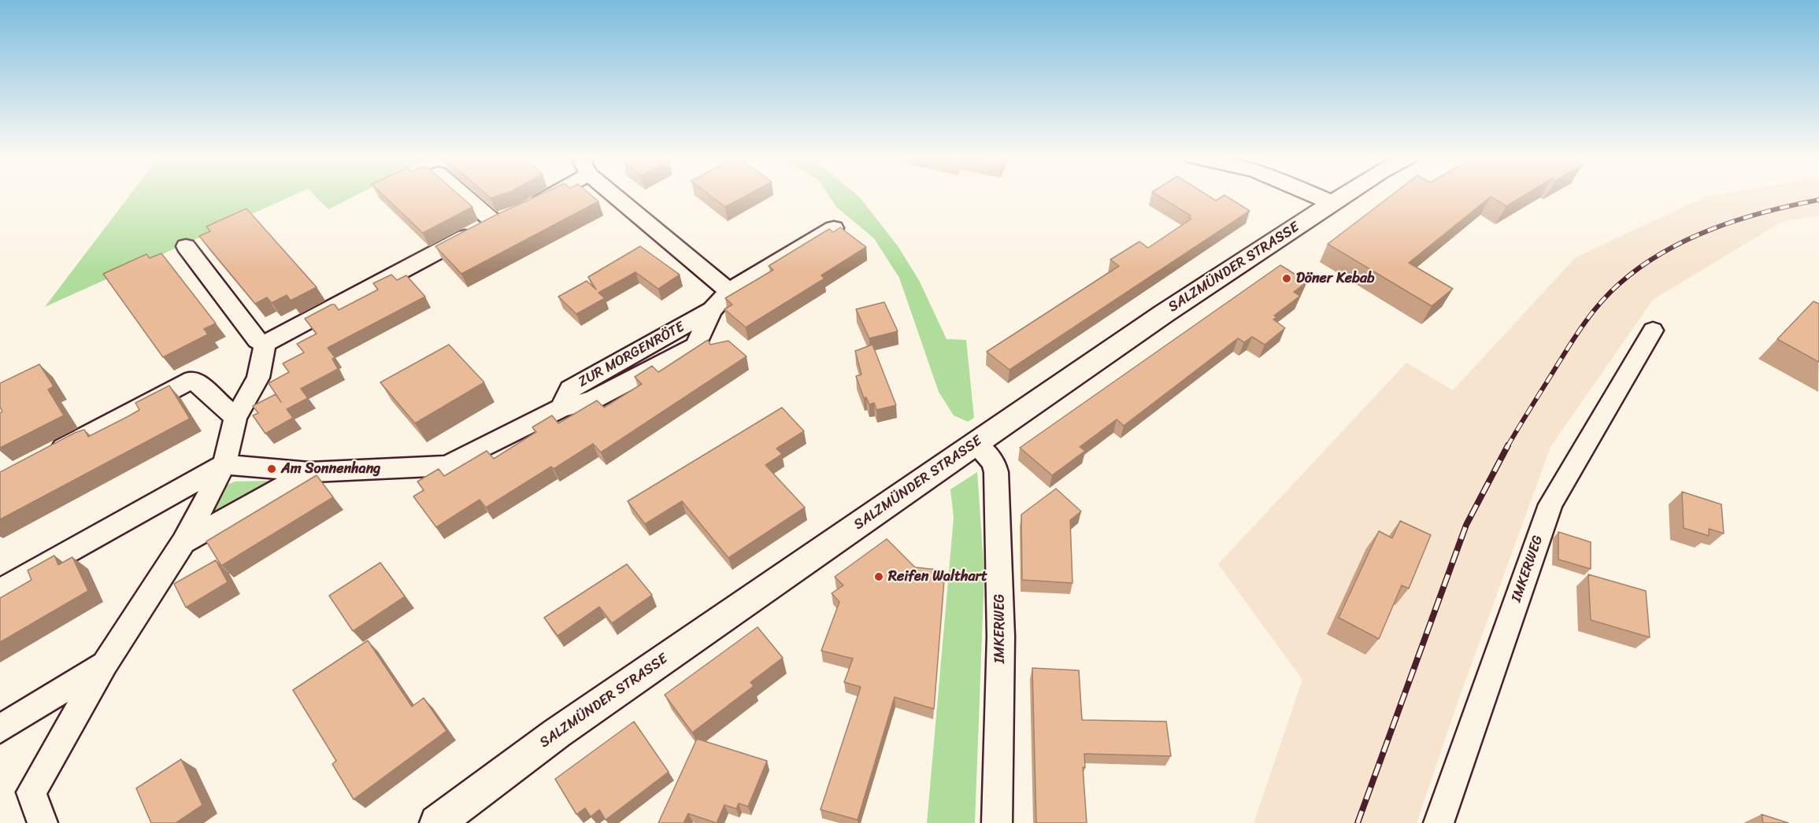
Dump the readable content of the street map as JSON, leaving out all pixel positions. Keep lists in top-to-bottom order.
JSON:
{
  "streets": {
    "main road": ["SALZMÜNDER STRASSE"],
    "street": ["ZUR MORGENRÖTE", "IMKERWEG"]
  },
  "crossings": [
    ["SALZMÜNDER STRASSE", "IMKERWEG"]
  ],
  "places": ["Döner Kebab", "Am Sonnenhang", "Reifen Walthart"]
}
